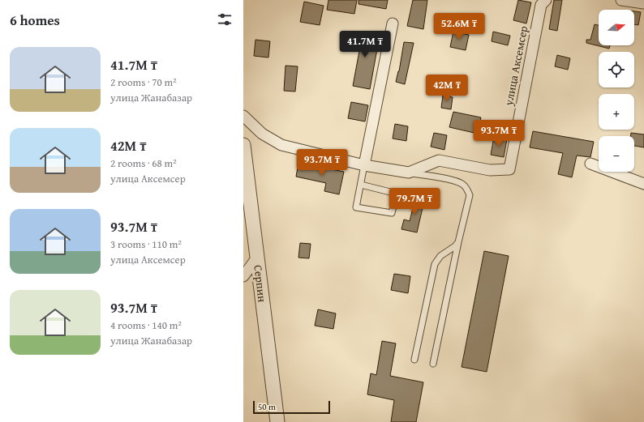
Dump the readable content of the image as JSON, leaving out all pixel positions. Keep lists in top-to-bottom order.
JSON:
{
  "streets": {
    "street": ["улица Аксемсер", "Серпин"]
  },
  "scale_bar": "50 m",
  "north": "right",
  "page": {
    "heading": "6 homes",
    "map_buttons": ["+", "−"],
    "price": [
      "52.6M ₸",
      "41.7M ₸",
      "42M ₸",
      "93.7M ₸",
      "93.7M ₸",
      "79.7M ₸"
    ],
    "list": [
      {
        "name": "41.7M ₸",
        "note": "2 rooms · 70 m² · улица Жанабазар"
      },
      {
        "name": "42M ₸",
        "note": "2 rooms · 68 m² · улица Аксемсер"
      },
      {
        "name": "93.7M ₸",
        "note": "3 rooms · 110 m² · улица Аксемсер"
      },
      {
        "name": "93.7M ₸",
        "note": "4 rooms · 140 m² · улица Жанабазар"
      }
    ],
    "scale": "50 m"
  }
}
